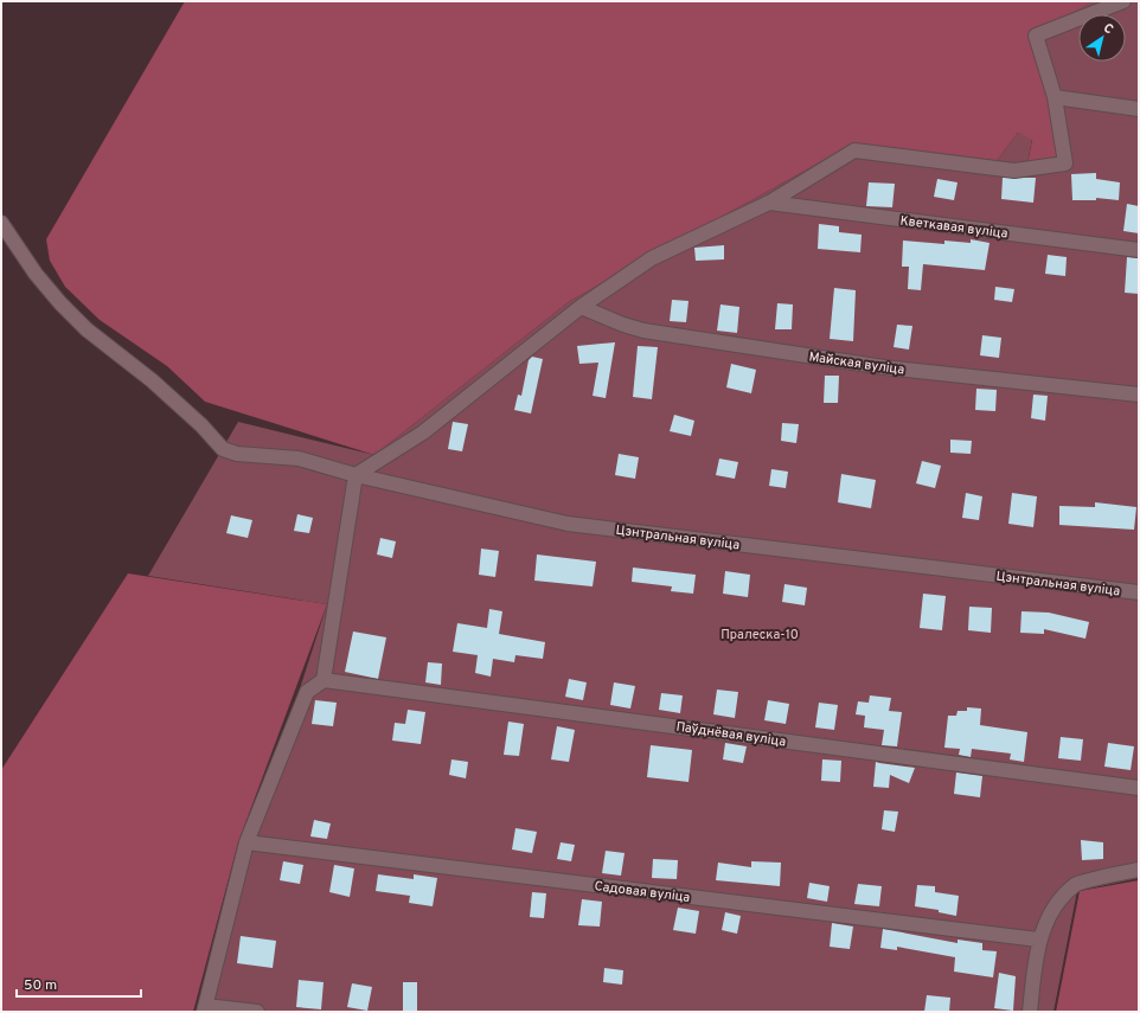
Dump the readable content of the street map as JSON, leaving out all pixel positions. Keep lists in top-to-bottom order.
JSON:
{
  "streets": {
    "street": [
      "Кветкавая вуліца",
      "Майская вуліца",
      "Цэнтральная вуліца",
      "Паўднёвая вуліца",
      "Садовая вуліца"
    ]
  },
  "parks": ["Пралеска-10"],
  "scale_bar": "50 m",
  "north": "top right"
}
